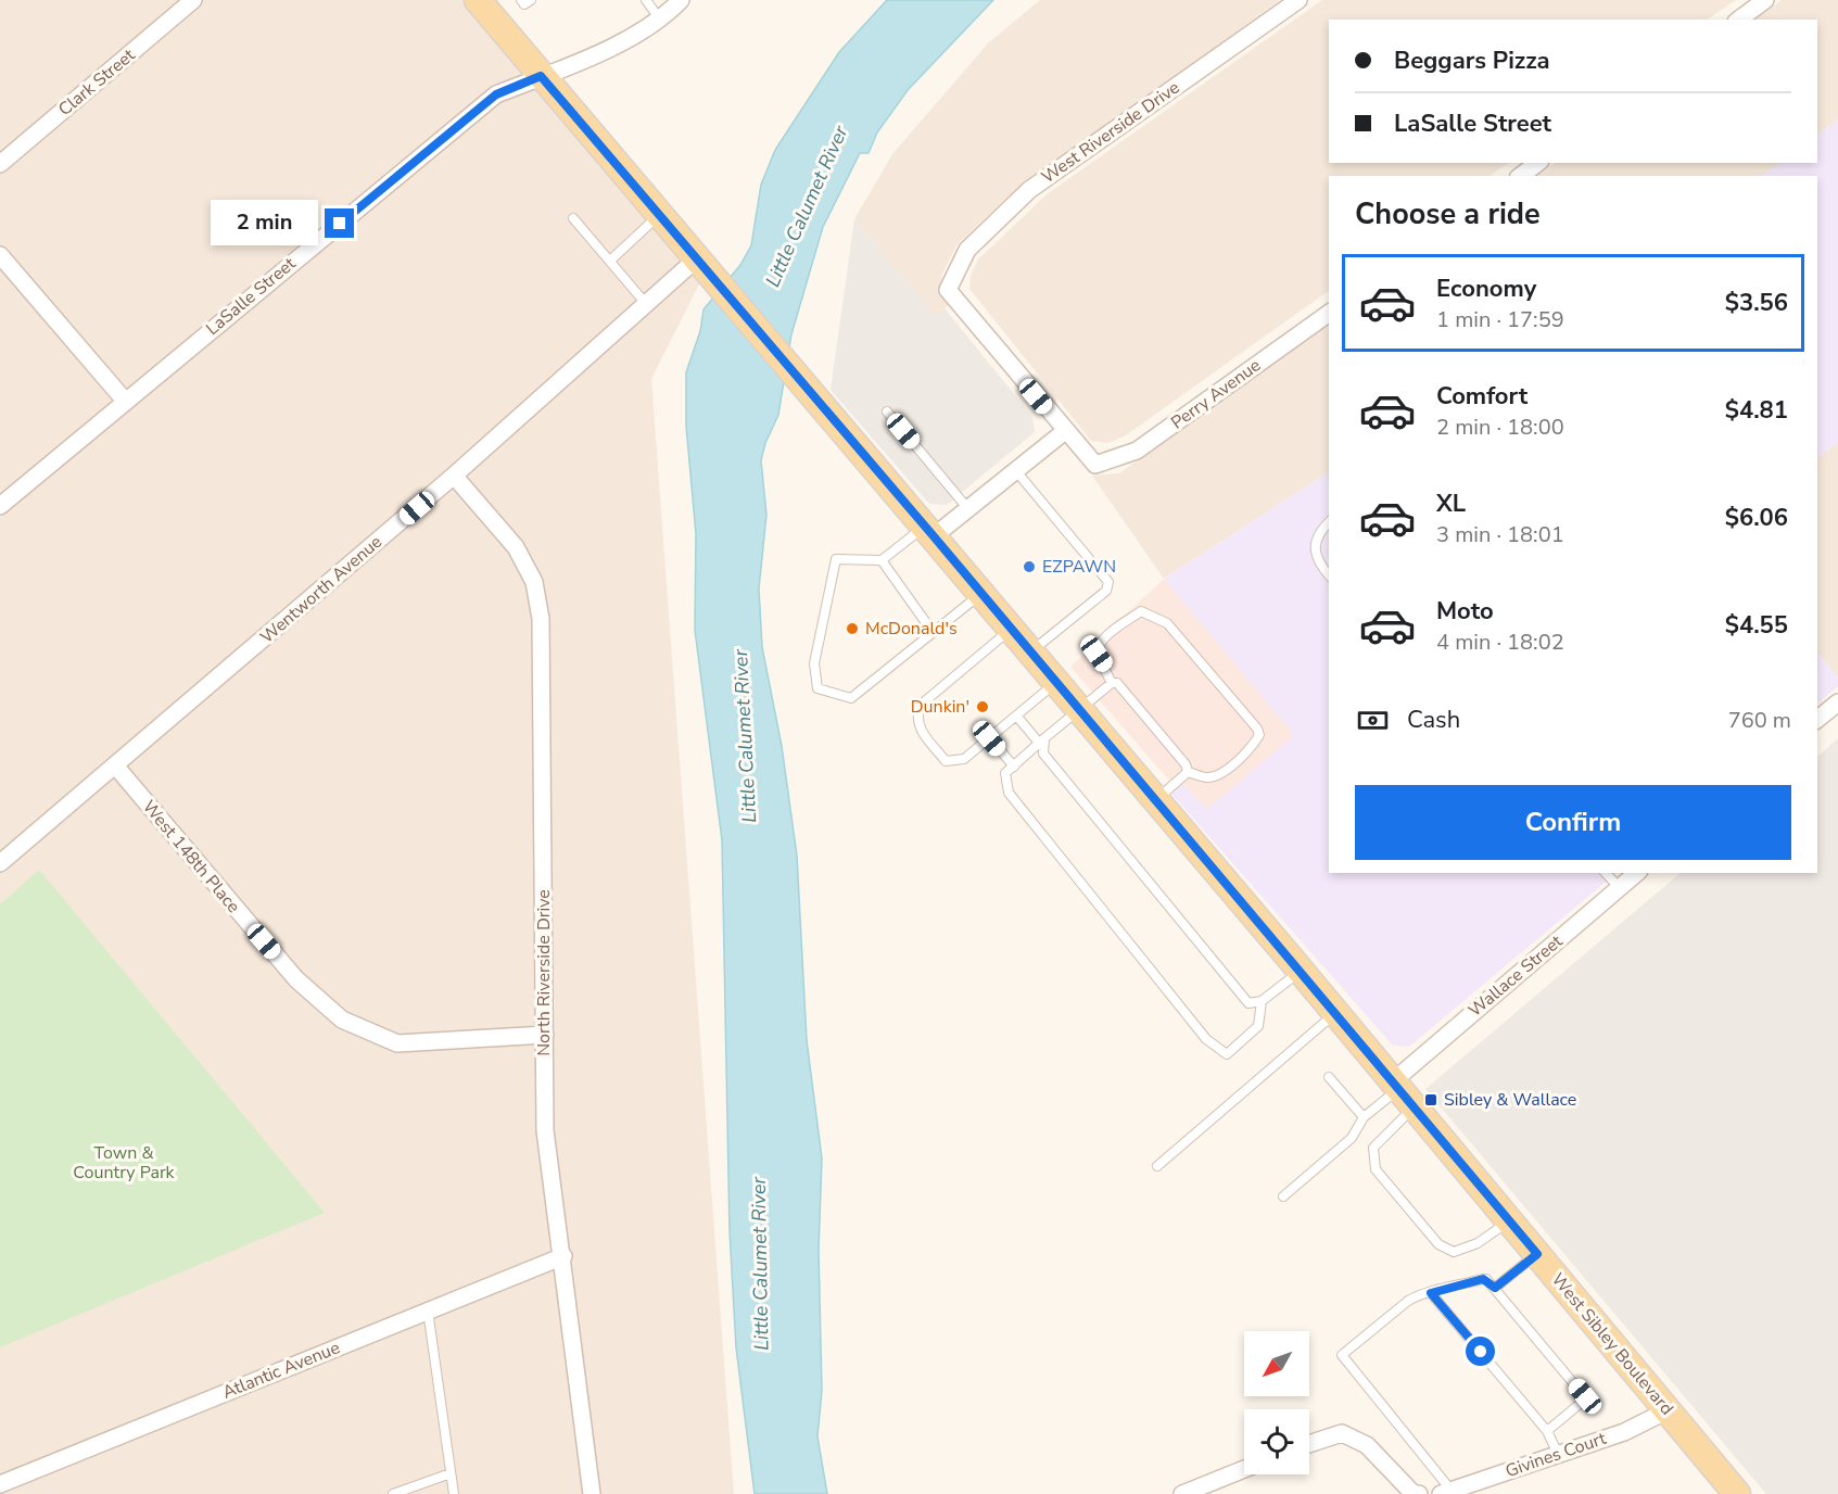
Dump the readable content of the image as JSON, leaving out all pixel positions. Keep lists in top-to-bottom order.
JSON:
{
  "streets": {
    "main road": ["West Sibley Boulevard"],
    "street": [
      "Clark Street",
      "West Riverside Drive",
      "LaSalle Street",
      "Perry Avenue",
      "Wentworth Avenue",
      "West 148th Place",
      "North Riverside Drive",
      "Wallace Street",
      "Atlantic Avenue",
      "Givines Court"
    ]
  },
  "crossings": [
    ["West Riverside Drive", "Perry Avenue"],
    ["LaSalle Street", "West Sibley Boulevard"],
    ["Wentworth Avenue", "West 148th Place"],
    ["Wentworth Avenue", "North Riverside Drive"],
    ["Wentworth Avenue", "West Sibley Boulevard"],
    ["West 148th Place", "North Riverside Drive"],
    ["North Riverside Drive", "Atlantic Avenue"],
    ["Wallace Street", "West Sibley Boulevard"],
    ["West Sibley Boulevard", "Givines Court"]
  ],
  "water": ["Little Calumet River"],
  "parks": ["Town & Country Park"],
  "places": {
    "other": ["EZPAWN", "McDonald's", "Dunkin'"],
    "transit": ["Sibley & Wallace"]
  },
  "north": "bottom left",
  "page": {
    "banner": ["Beggars Pizza", "LaSalle Street"],
    "heading": "Choose a ride",
    "bubble": "2 min",
    "list": [
      {
        "name": "Economy",
        "note": "1 min · 17:59",
        "value": "$3.56"
      },
      {
        "name": "Comfort",
        "note": "2 min · 18:00",
        "value": "$4.81"
      },
      {
        "name": "XL",
        "note": "3 min · 18:01",
        "value": "$6.06"
      },
      {
        "name": "Moto",
        "note": "4 min · 18:02",
        "value": "$4.55"
      }
    ],
    "pay": ["Cash", "760 m"],
    "buttons": "Confirm"
  }
}
